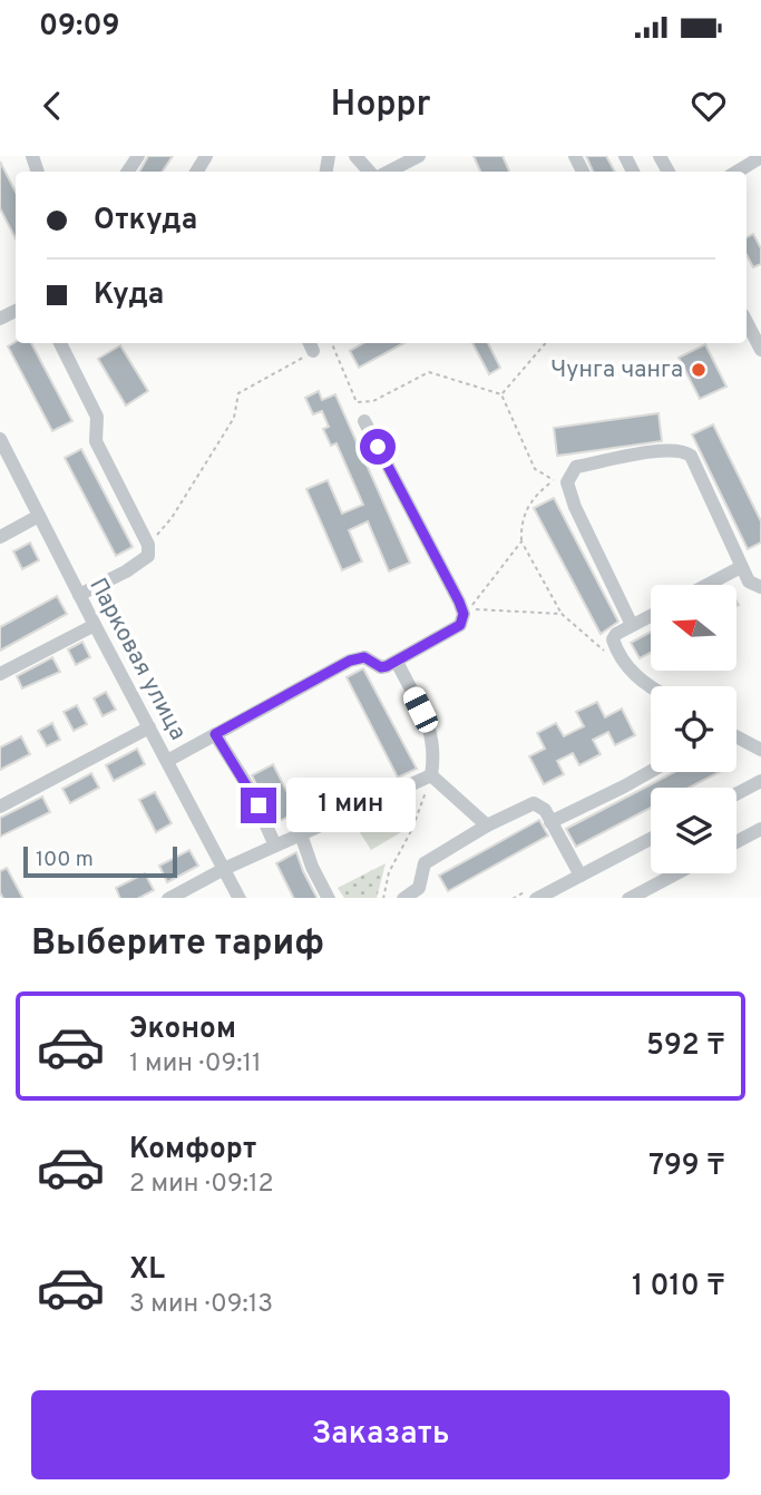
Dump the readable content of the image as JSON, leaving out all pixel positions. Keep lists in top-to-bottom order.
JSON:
{
  "streets": {
    "street": ["Парковая улица"]
  },
  "places": ["Чунга чанга"],
  "scale_bar": "100 m",
  "north": "left",
  "page": {
    "status": "09:09",
    "header": "Hoppr",
    "banner": ["Откуда", "Куда"],
    "bubble": "1 мин",
    "scale": "100 m",
    "heading": "Выберите тариф",
    "list": [
      {
        "name": "Эконом",
        "note": "1 мин · 09:11",
        "value": "592 ₸"
      },
      {
        "name": "Комфорт",
        "note": "2 мин · 09:12",
        "value": "799 ₸"
      },
      {
        "name": "XL",
        "note": "3 мин · 09:13",
        "value": "1 010 ₸"
      }
    ],
    "buttons": "Заказать"
  }
}
